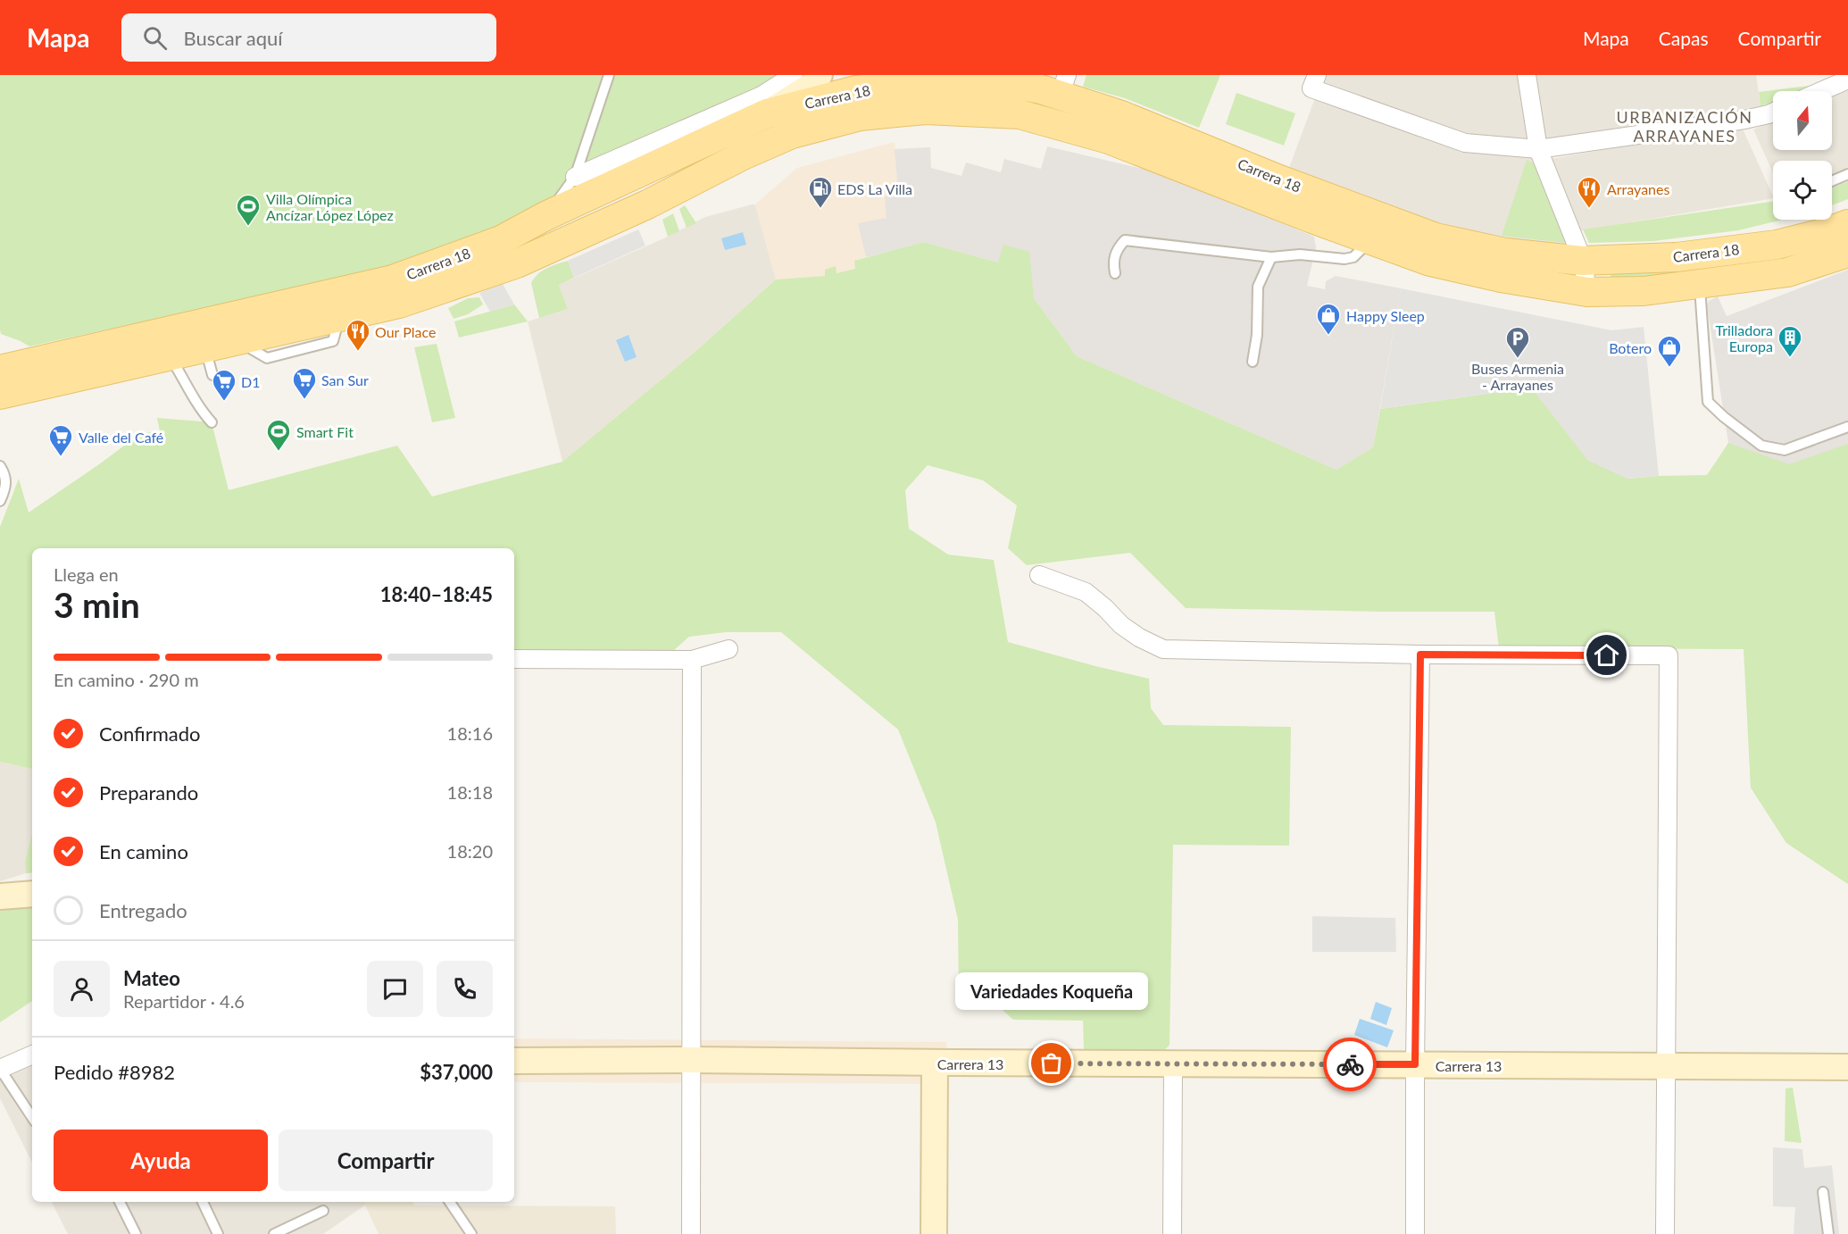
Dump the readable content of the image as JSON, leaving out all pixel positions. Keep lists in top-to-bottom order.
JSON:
{
  "streets": {
    "main road": ["Carrera 18"],
    "street": ["Carrera 13"]
  },
  "districts": ["URBANIZACIÓN ARRAYANES"],
  "places": {
    "fuel station": ["EDS La Villa"],
    "restaurant": ["Arrayanes", "Our Place"],
    "sports": ["Villa Olímpica Ancízar López López", "Smart Fit"],
    "shop": ["Happy Sleep", "Botero"],
    "building": ["Trilladora Europa"],
    "parking": ["Buses Armenia - Arrayanes"],
    "supermarket": ["San Sur", "D1", "Valle del Café"],
    "other": ["Variedades Koqueña"]
  },
  "north": "top",
  "page": {
    "header": "Mapa",
    "search": "Buscar aquí",
    "nav": ["Mapa", "Capas", "Compartir"],
    "heading": ["3 min", "Llega en", "18:40–18:45"],
    "panel": [
      "Mateo",
      "Repartidor · 4.6",
      "Pedido #8982",
      "$37,000"
    ],
    "bar": "En camino · 290 m",
    "list": [
      ["Confirmado", "18:16"],
      ["Preparando", "18:18"],
      ["En camino", "18:20"],
      "Entregado"
    ],
    "bubble": "Variedades Koqueña",
    "buttons": ["Ayuda", "Compartir"]
  }
}
